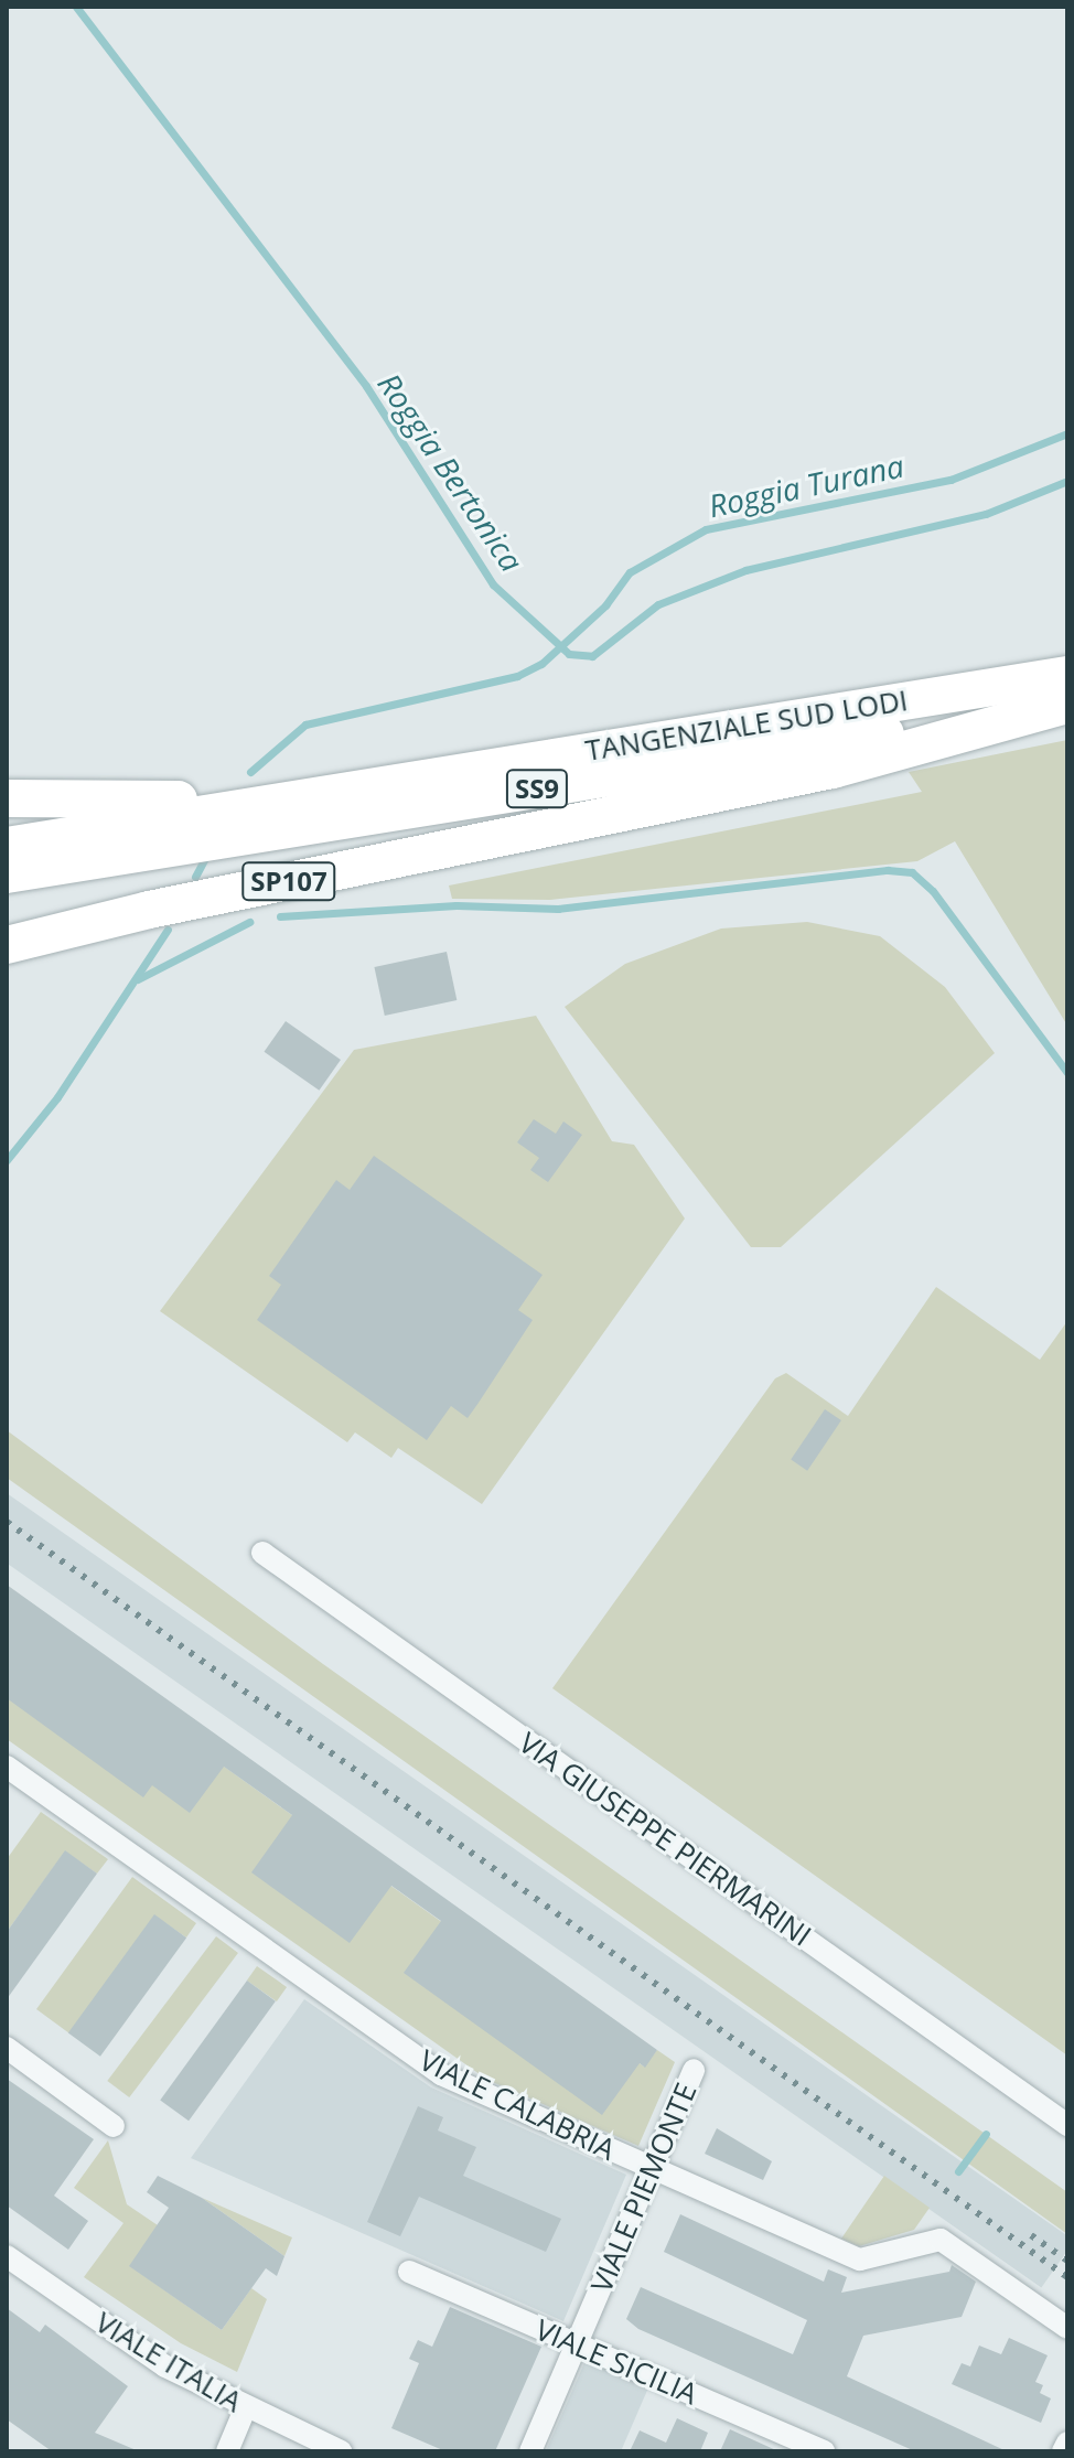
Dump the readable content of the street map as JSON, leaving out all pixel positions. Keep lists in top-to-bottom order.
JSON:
{
  "streets": {
    "highway": ["TANGENZIALE SUD LODI", "SS9", "SP107"],
    "street": [
      "VIA GIUSEPPE PIERMARINI",
      "VIALE CALABRIA",
      "VIALE PIEMONTE",
      "VIALE ITALIA",
      "VIALE SICILIA"
    ]
  },
  "crossings": [
    ["TANGENZIALE SUD LODI", "SP107"],
    ["VIALE CALABRIA", "VIALE PIEMONTE"],
    ["VIALE PIEMONTE", "VIALE SICILIA"]
  ],
  "water": ["Roggia Bertonica", "Roggia Turana"]
}
